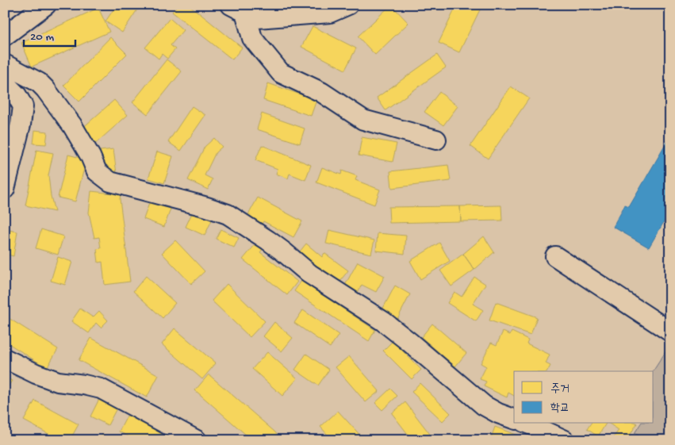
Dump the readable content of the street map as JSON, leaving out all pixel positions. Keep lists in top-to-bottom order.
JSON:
{
  "legend": ["주거", "학교"],
  "scale_bar": "20 m"
}
